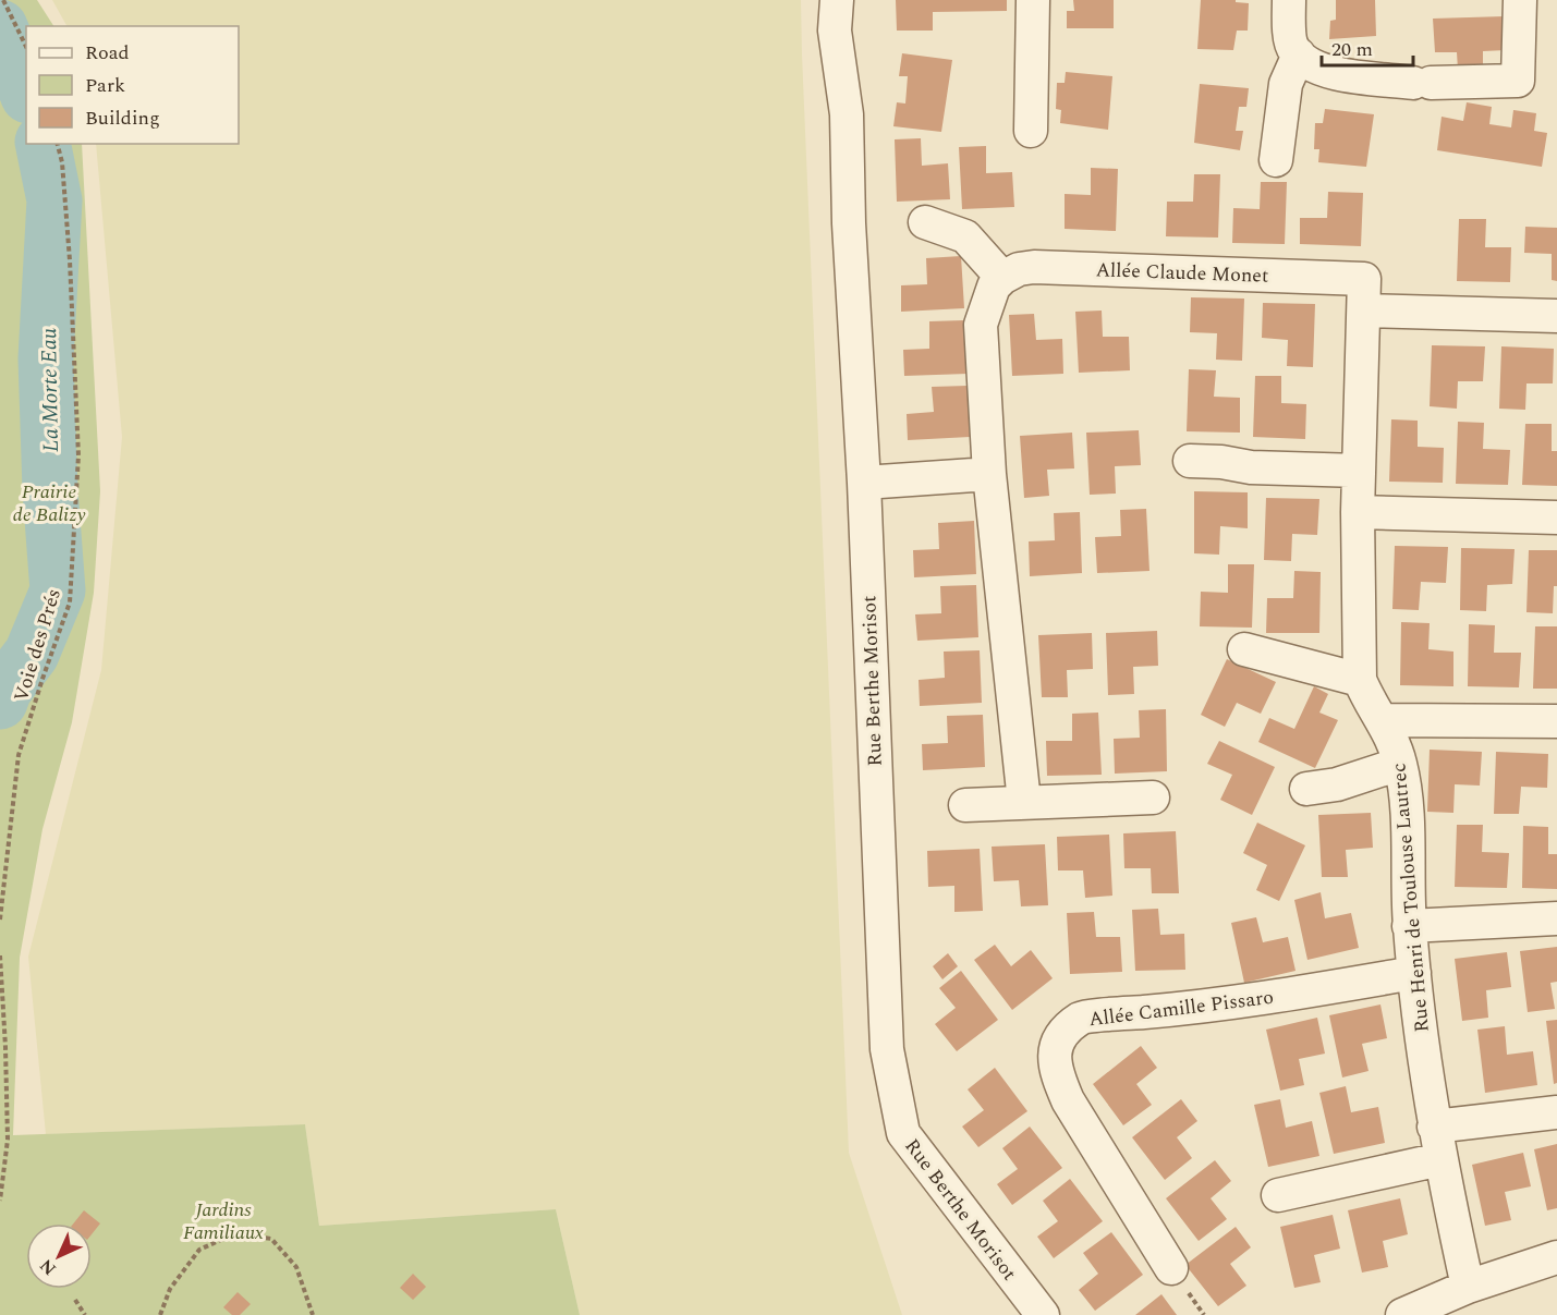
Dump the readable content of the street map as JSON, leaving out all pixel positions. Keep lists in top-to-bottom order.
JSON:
{
  "streets": {
    "street": [
      "Allée Claude Monet",
      "Rue Berthe Morisot",
      "Rue Henri de Toulouse Lautrec",
      "Allée Camille Pissaro"
    ],
    "path": ["Voie des Prés"]
  },
  "crossings": [
    ["Allée Claude Monet", "Rue Henri de Toulouse Lautrec"],
    ["Rue Henri de Toulouse Lautrec", "Allée Camille Pissaro"]
  ],
  "water": ["La Morte Eau"],
  "parks": ["Prairie de Balizy", "Jardins Familiaux"],
  "legend": ["Road", "Park", "Building"],
  "scale_bar": "20 m",
  "north": "bottom left"
}
